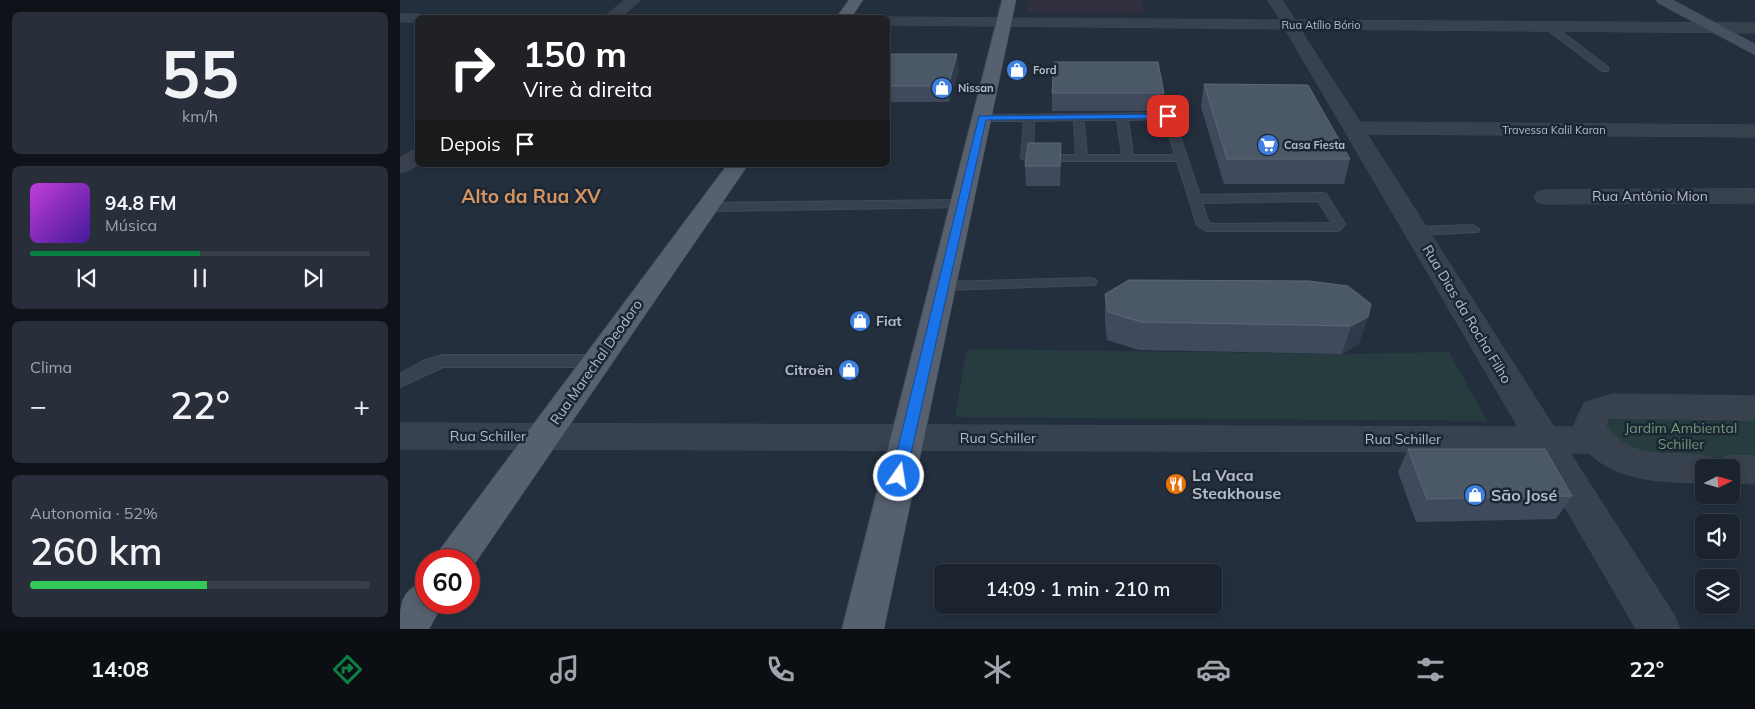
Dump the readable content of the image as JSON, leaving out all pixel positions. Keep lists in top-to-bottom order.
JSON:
{
  "streets": {
    "main road": ["Rua Marechal Deodoro"],
    "street": [
      "Rua Atílio Bório",
      "Travessa Kalil Karan",
      "Rua Antônio Mion",
      "Rua Dias da Rocha Filho",
      "Rua Schiller"
    ]
  },
  "crossings": [
    ["Rua Atílio Bório", "Rua Dias da Rocha Filho"],
    ["Travessa Kalil Karan", "Rua Dias da Rocha Filho"],
    ["Rua Dias da Rocha Filho", "Rua Schiller"],
    ["Rua Marechal Deodoro", "Rua Schiller"]
  ],
  "districts": ["Alto da Rua XV"],
  "parks": ["Jardim Ambiental Schiller"],
  "places": {
    "shop": [
      "Ford",
      "Nissan",
      "Fiat",
      "Citroën",
      "São José"
    ],
    "supermarket": ["Casa Fiesta"],
    "restaurant": ["La Vaca Steakhouse"]
  },
  "north": "right",
  "page": {
    "tile": [
      ["55", "km/h"],
      "Clima",
      ["Autonomia · 52%", "260 km"]
    ],
    "turn": ["150 m", "Vire à direita"],
    "then": "Depois",
    "song": ["94.8 FM", "Música"],
    "heat": ["−", "22°", "+"],
    "limit": "60",
    "trip": "14:09 · 1 min · 210 m",
    "tabs": ["14:08", "22°"]
  }
}
